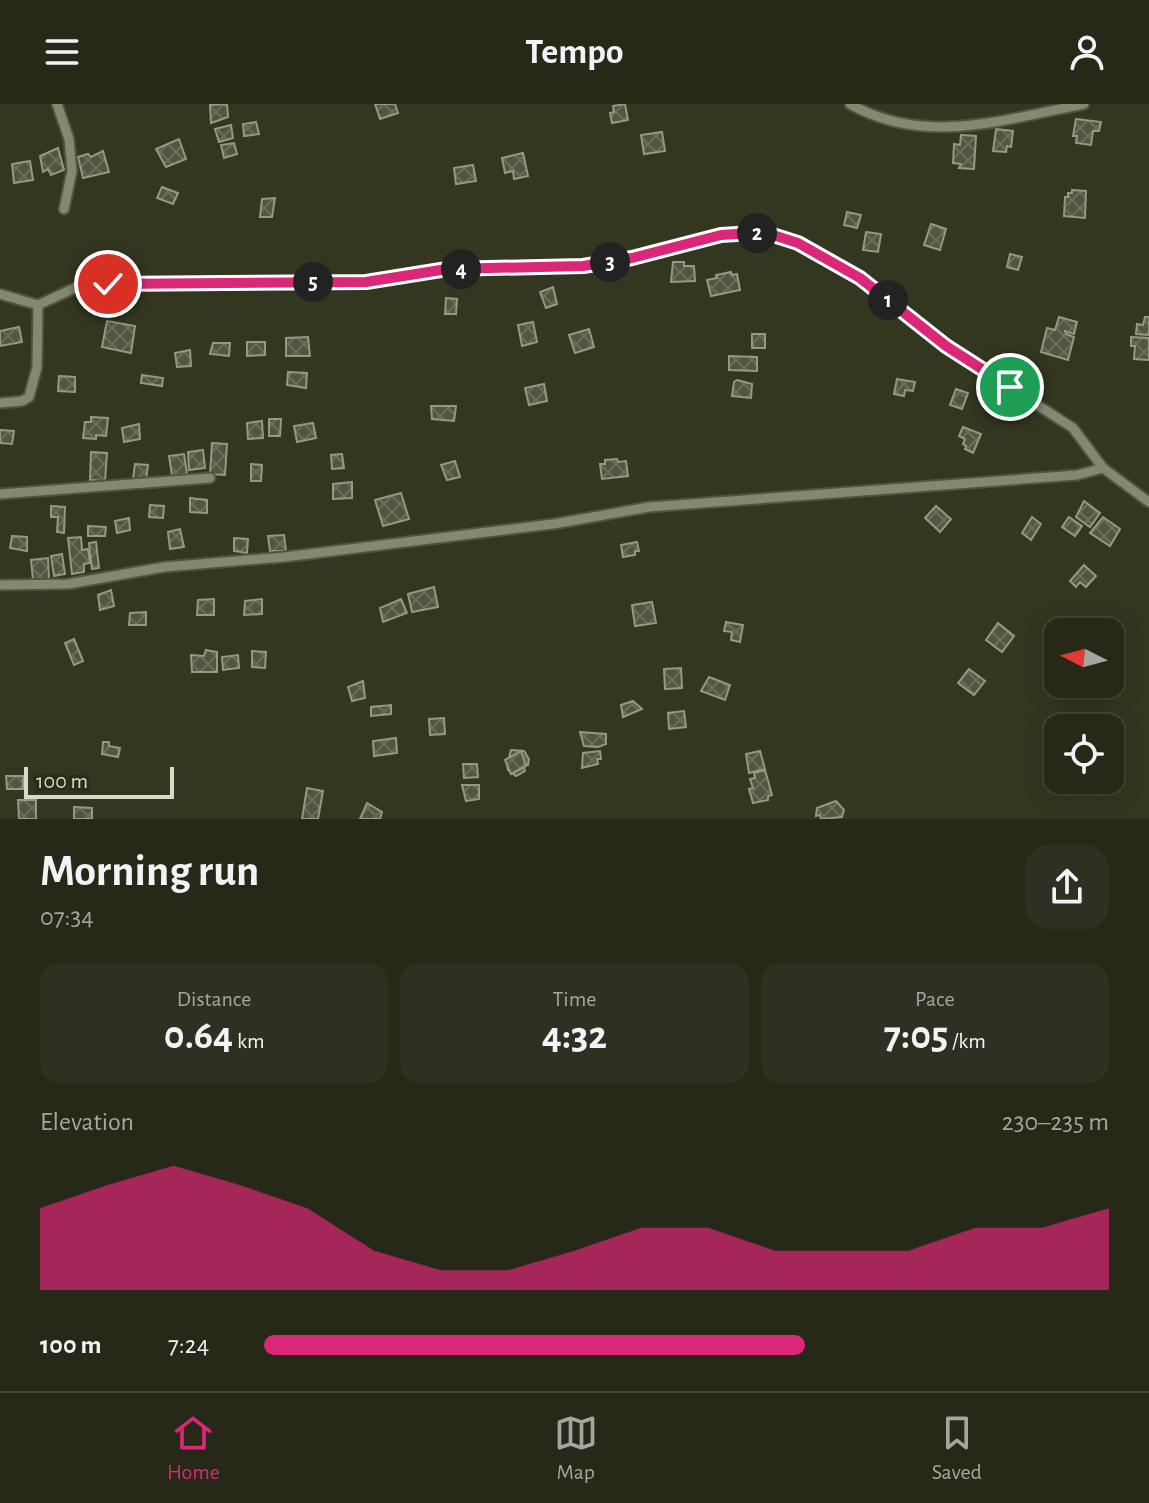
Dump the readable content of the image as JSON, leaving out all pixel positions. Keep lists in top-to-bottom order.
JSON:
{
  "scale_bar": "100 m",
  "north": "left",
  "page": {
    "header": "Tempo",
    "pins": [
      "2",
      "3",
      "4",
      "5",
      "1"
    ],
    "scale": "100 m",
    "heading": ["Morning run", "07:34"],
    "stats": [
      ["Distance", "0.64 km"],
      ["Time", "4:32"],
      ["Pace", "7:05 /km"]
    ],
    "chart": ["Elevation", "230–235 m"],
    "list": [
      {
        "name": "100 m",
        "note": "7:24"
      }
    ],
    "tabs": ["Home", "Map", "Saved"]
  }
}
